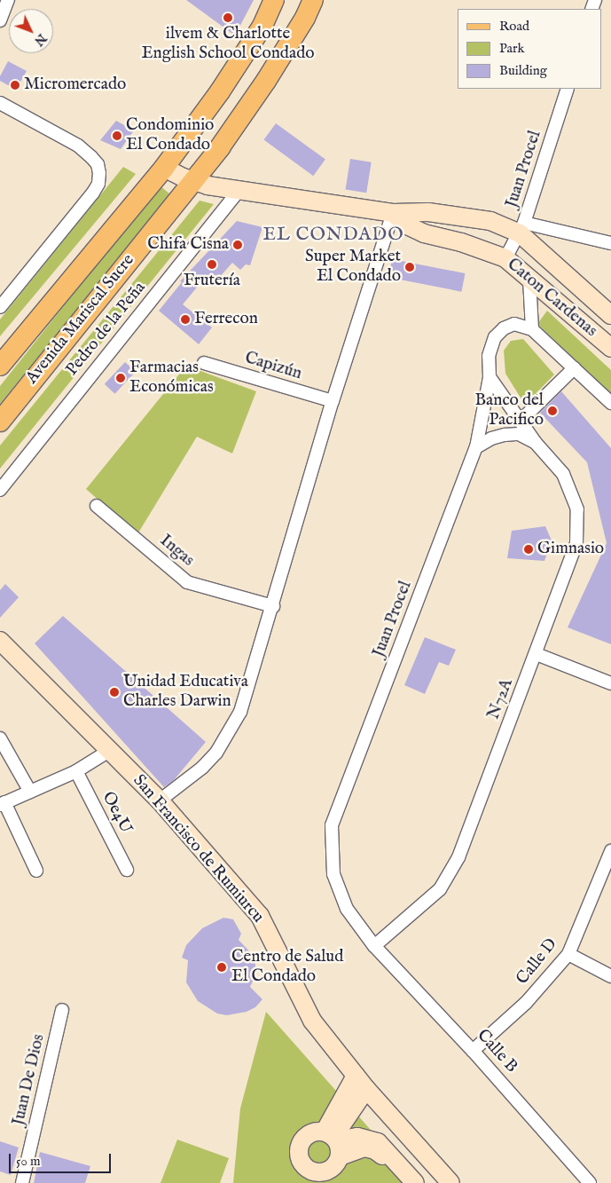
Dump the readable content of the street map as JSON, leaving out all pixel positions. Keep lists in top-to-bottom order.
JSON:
{
  "streets": {
    "main road": ["Avenida Mariscal Sucre"],
    "street": [
      "Juan Procel",
      "Caton Cardenas",
      "Pedro de la Peña",
      "Capizún",
      "Ingas",
      "N72A",
      "Oe4U",
      "San Francisco de Rumiurcu",
      "Calle D",
      "Calle B",
      "Juan De Dios"
    ]
  },
  "crossings": [
    ["Juan Procel", "Caton Cardenas"],
    ["Juan Procel", "N72A"],
    ["Juan Procel", "Calle B"],
    ["Caton Cardenas", "Avenida Mariscal Sucre"],
    ["Caton Cardenas", "Pedro de la Peña"],
    ["N72A", "Calle B"],
    ["Calle D", "Calle B"]
  ],
  "districts": ["EL CONDADO"],
  "places": [
    "ilvem & Charlotte English School Condado",
    "Micromercado",
    "Condominio El Condado",
    "Chifa Cisna",
    "Frutería",
    "Super Market El Condado",
    "Ferrecon",
    "Farmacias Económicas",
    "Banco del Pacifico",
    "Gimnasio",
    "Unidad Educativa Charles Darwin",
    "Centro de Salud El Condado"
  ],
  "legend": ["Road", "Park", "Building"],
  "scale_bar": "50 m",
  "north": "bottom right"
}
